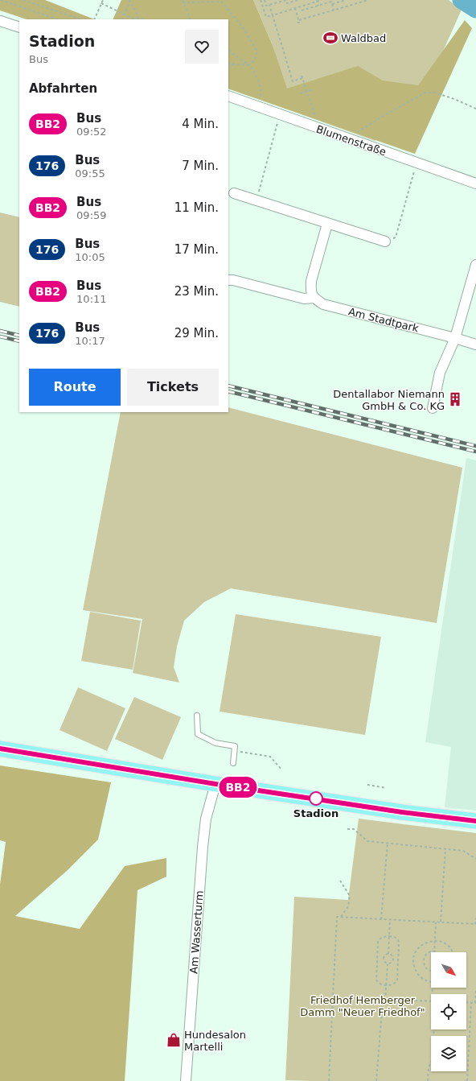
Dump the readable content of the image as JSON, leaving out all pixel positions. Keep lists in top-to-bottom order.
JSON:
{
  "streets": {
    "street": ["Blumenstraße", "Am Stadtpark", "Am Wasserturm"]
  },
  "parks": ["Friedhof Hemberger Damm \"Neuer Friedhof\""],
  "places": {
    "sports": ["Waldbad"],
    "building": ["Dentallabor Niemann GmbH & Co. KG"],
    "other": ["Stadion"],
    "shop": ["Hundesalon Martelli"]
  },
  "lines": ["bus line BB2"],
  "north": "bottom right",
  "page": {
    "on_map": "BB2",
    "heading": [
      ["Stadion", "Bus"],
      "Abfahrten"
    ],
    "list": [
      {
        "mark": "BB2",
        "name": "Bus",
        "note": "09:52",
        "value": "4 Min."
      },
      {
        "mark": "176",
        "name": "Bus",
        "note": "09:55",
        "value": "7 Min."
      },
      {
        "mark": "BB2",
        "name": "Bus",
        "note": "09:59",
        "value": "11 Min."
      },
      {
        "mark": "176",
        "name": "Bus",
        "note": "10:05",
        "value": "17 Min."
      },
      {
        "mark": "BB2",
        "name": "Bus",
        "note": "10:11",
        "value": "23 Min."
      },
      {
        "mark": "176",
        "name": "Bus",
        "note": "10:17",
        "value": "29 Min."
      }
    ],
    "buttons": ["Route", "Tickets"]
  }
}
